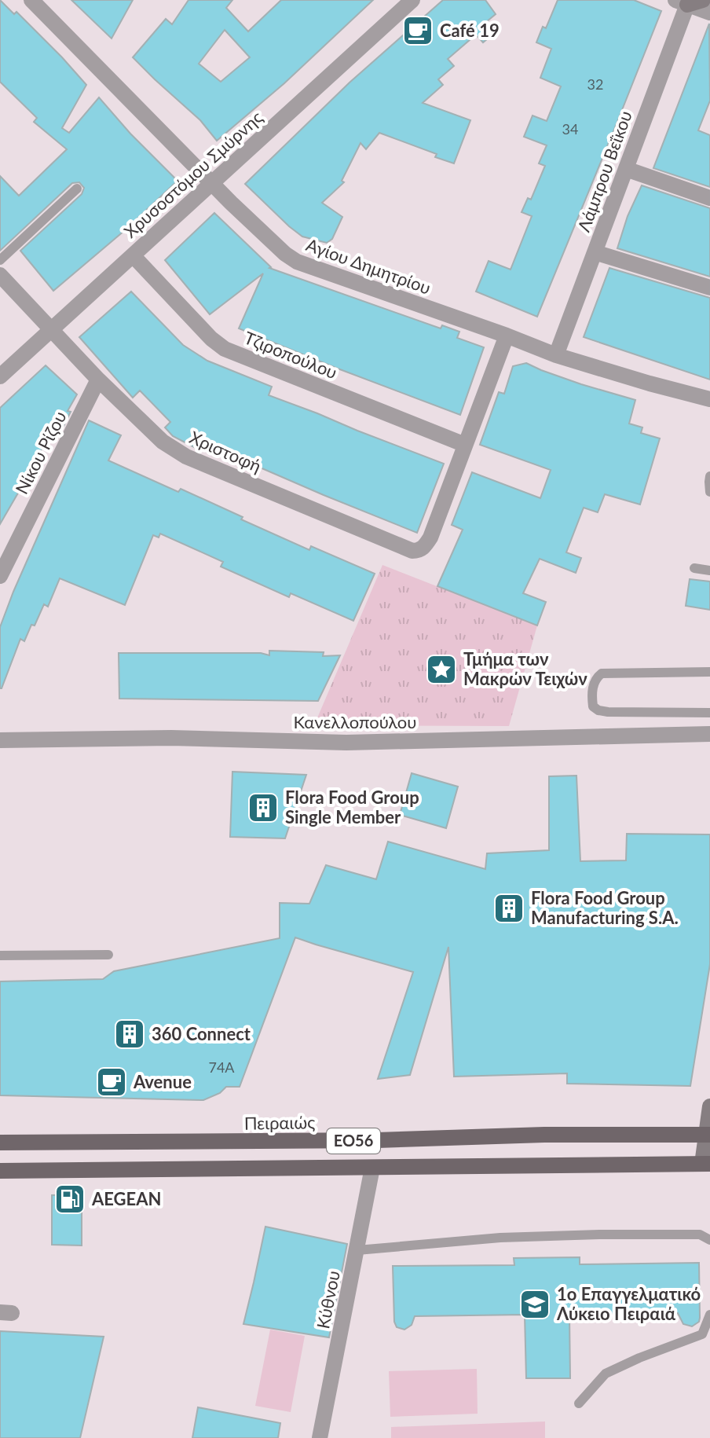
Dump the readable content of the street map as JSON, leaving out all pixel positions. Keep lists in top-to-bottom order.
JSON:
{
  "streets": {
    "main road": ["Πειραιώς", "ΕΟ56"],
    "street": [
      "Λάμπρου Βεΐκου",
      "Χρυσοστόμου Σμύρνης",
      "Αγίου Δημητρίου",
      "Τζιροπούλου",
      "Χριστοφή",
      "Νίκου Ρίζου",
      "Κανελλοπούλου",
      "Κύθνου"
    ]
  },
  "crossings": [
    ["Λάμπρου Βεΐκου", "Αγίου Δημητρίου"],
    ["Χρυσοστόμου Σμύρνης", "Αγίου Δημητρίου"],
    ["Χρυσοστόμου Σμύρνης", "Τζιροπούλου"],
    ["Χρυσοστόμου Σμύρνης", "Χριστοφή"],
    ["Τζιροπούλου", "Χριστοφή"],
    ["Χριστοφή", "Νίκου Ρίζου"],
    ["ΕΟ56", "Κύθνου"]
  ],
  "places": {
    "cafe": ["Café 19", "Avenue"],
    "place": ["Τμήμα των Μακρών Τειχών"],
    "building": ["Flora Food Group Single Member", "Flora Food Group Manufacturing S.A.", "360 Connect"],
    "fuel station": ["AEGEAN"],
    "school or university": ["1ο Επαγγελματικό Λύκειο Πειραιά"]
  },
  "house_numbers": ["32", "34", "74Α"]
}
